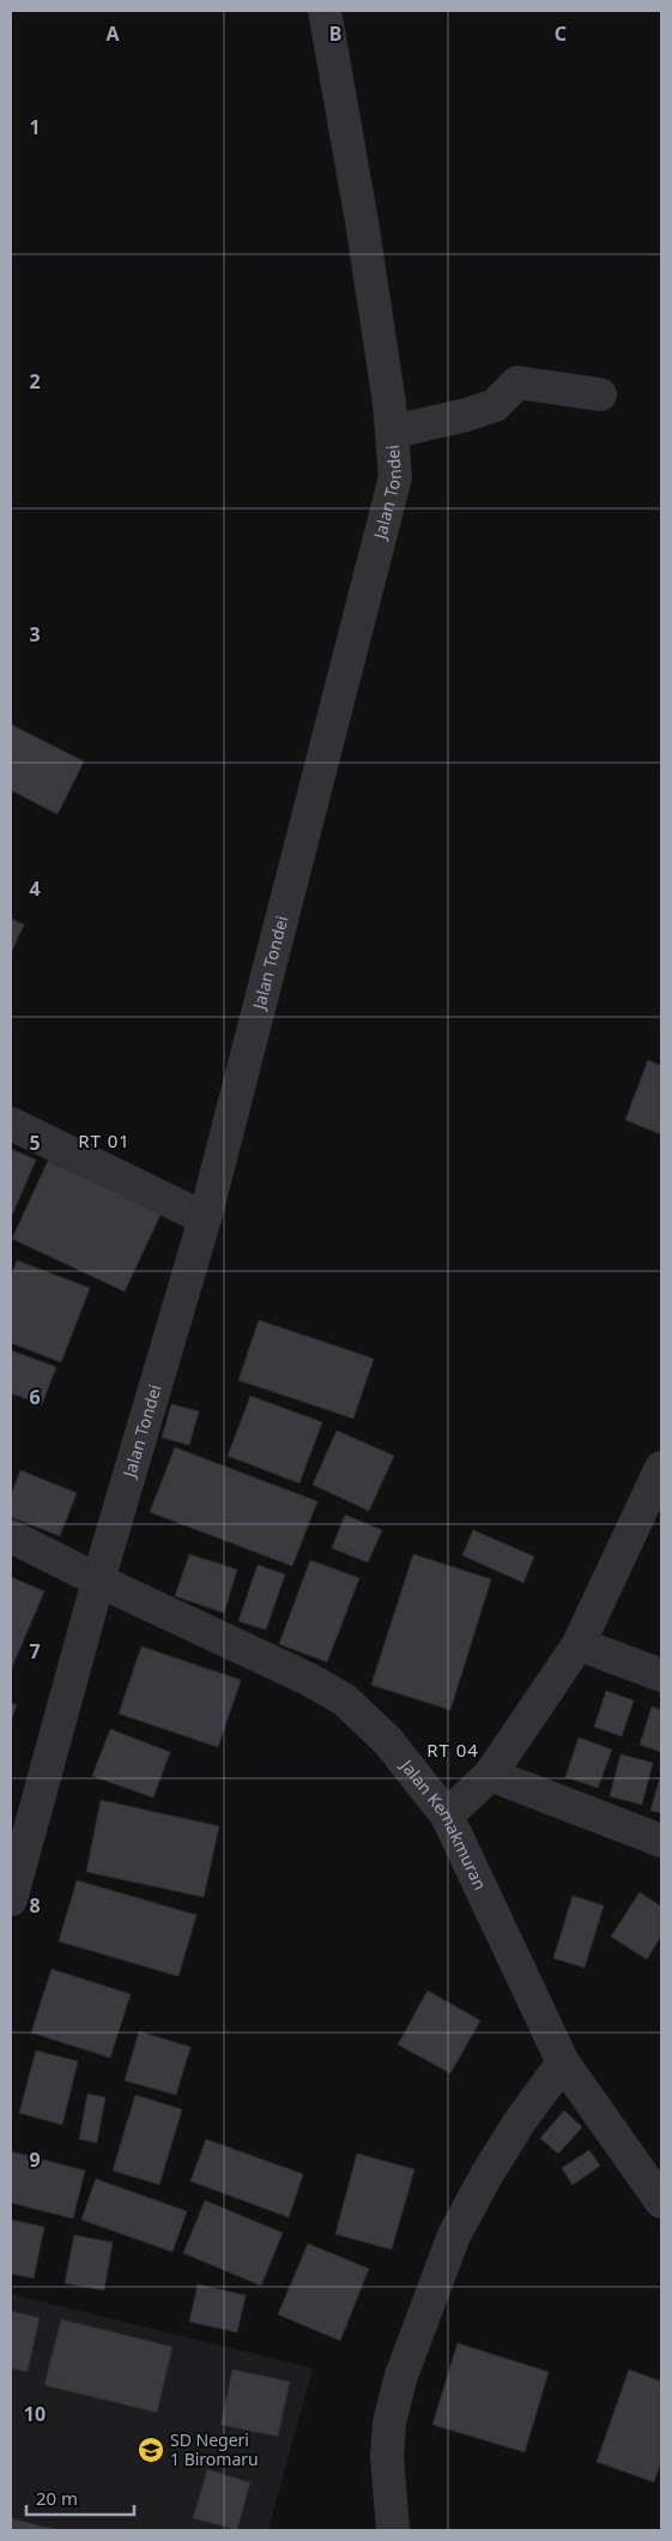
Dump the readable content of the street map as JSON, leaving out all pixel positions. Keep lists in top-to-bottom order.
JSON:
{
  "streets": {
    "street": ["Jalan Tondei", "Jalan Kemakmuran"]
  },
  "crossings": [
    ["Jalan Tondei", "Jalan Kemakmuran"]
  ],
  "districts": ["RT 01", "RT 04"],
  "places": {
    "school or university": ["SD Negeri 1 Biromaru"]
  },
  "scale_bar": "20 m",
  "grid": {
    "columns": ["A", "B", "C"],
    "rows": [
      "1",
      "2",
      "3",
      "4",
      "5",
      "6",
      "7",
      "8",
      "9",
      "10"
    ]
  }
}
